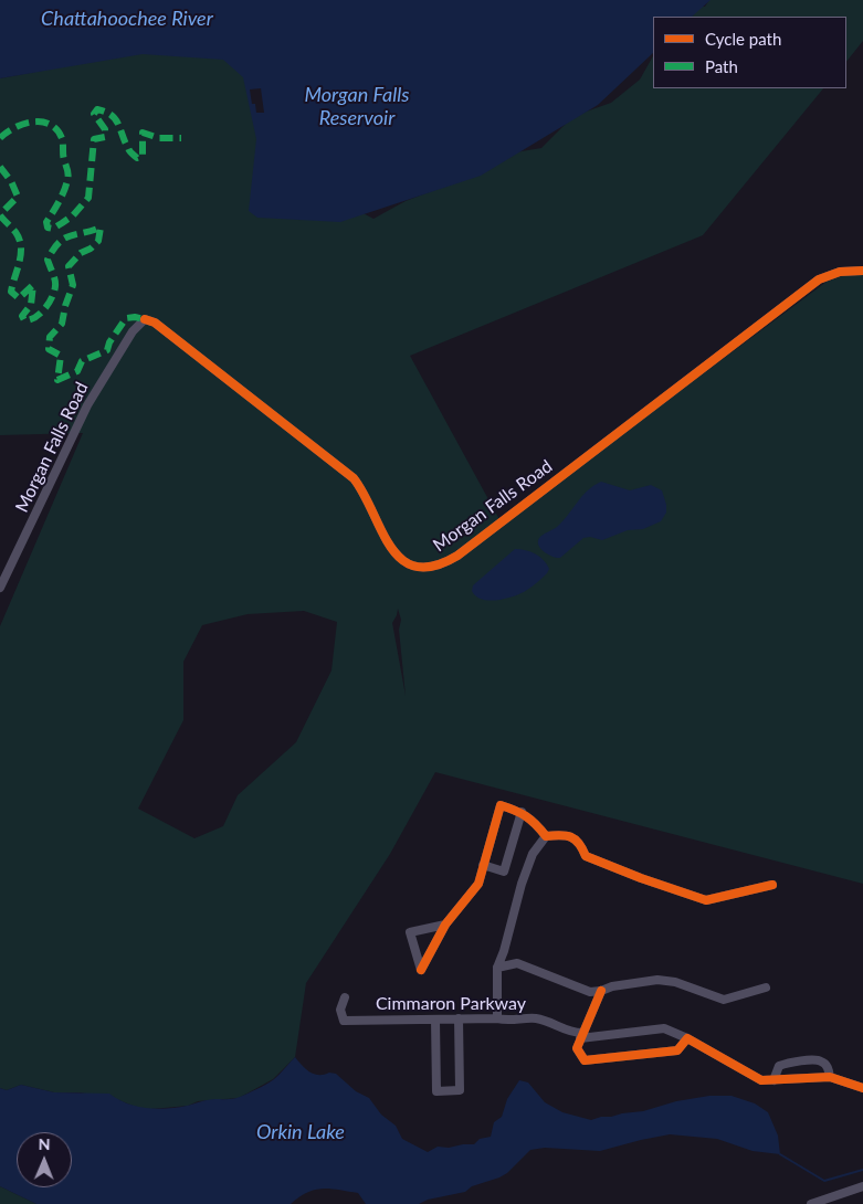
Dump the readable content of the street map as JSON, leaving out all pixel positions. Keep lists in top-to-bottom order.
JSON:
{
  "streets": {
    "street": ["Morgan Falls Road", "Cimmaron Parkway"]
  },
  "water": ["Chattahoochee River", "Morgan Falls Reservoir", "Orkin Lake"],
  "legend": ["Cycle path", "Path"],
  "north": "top"
}
